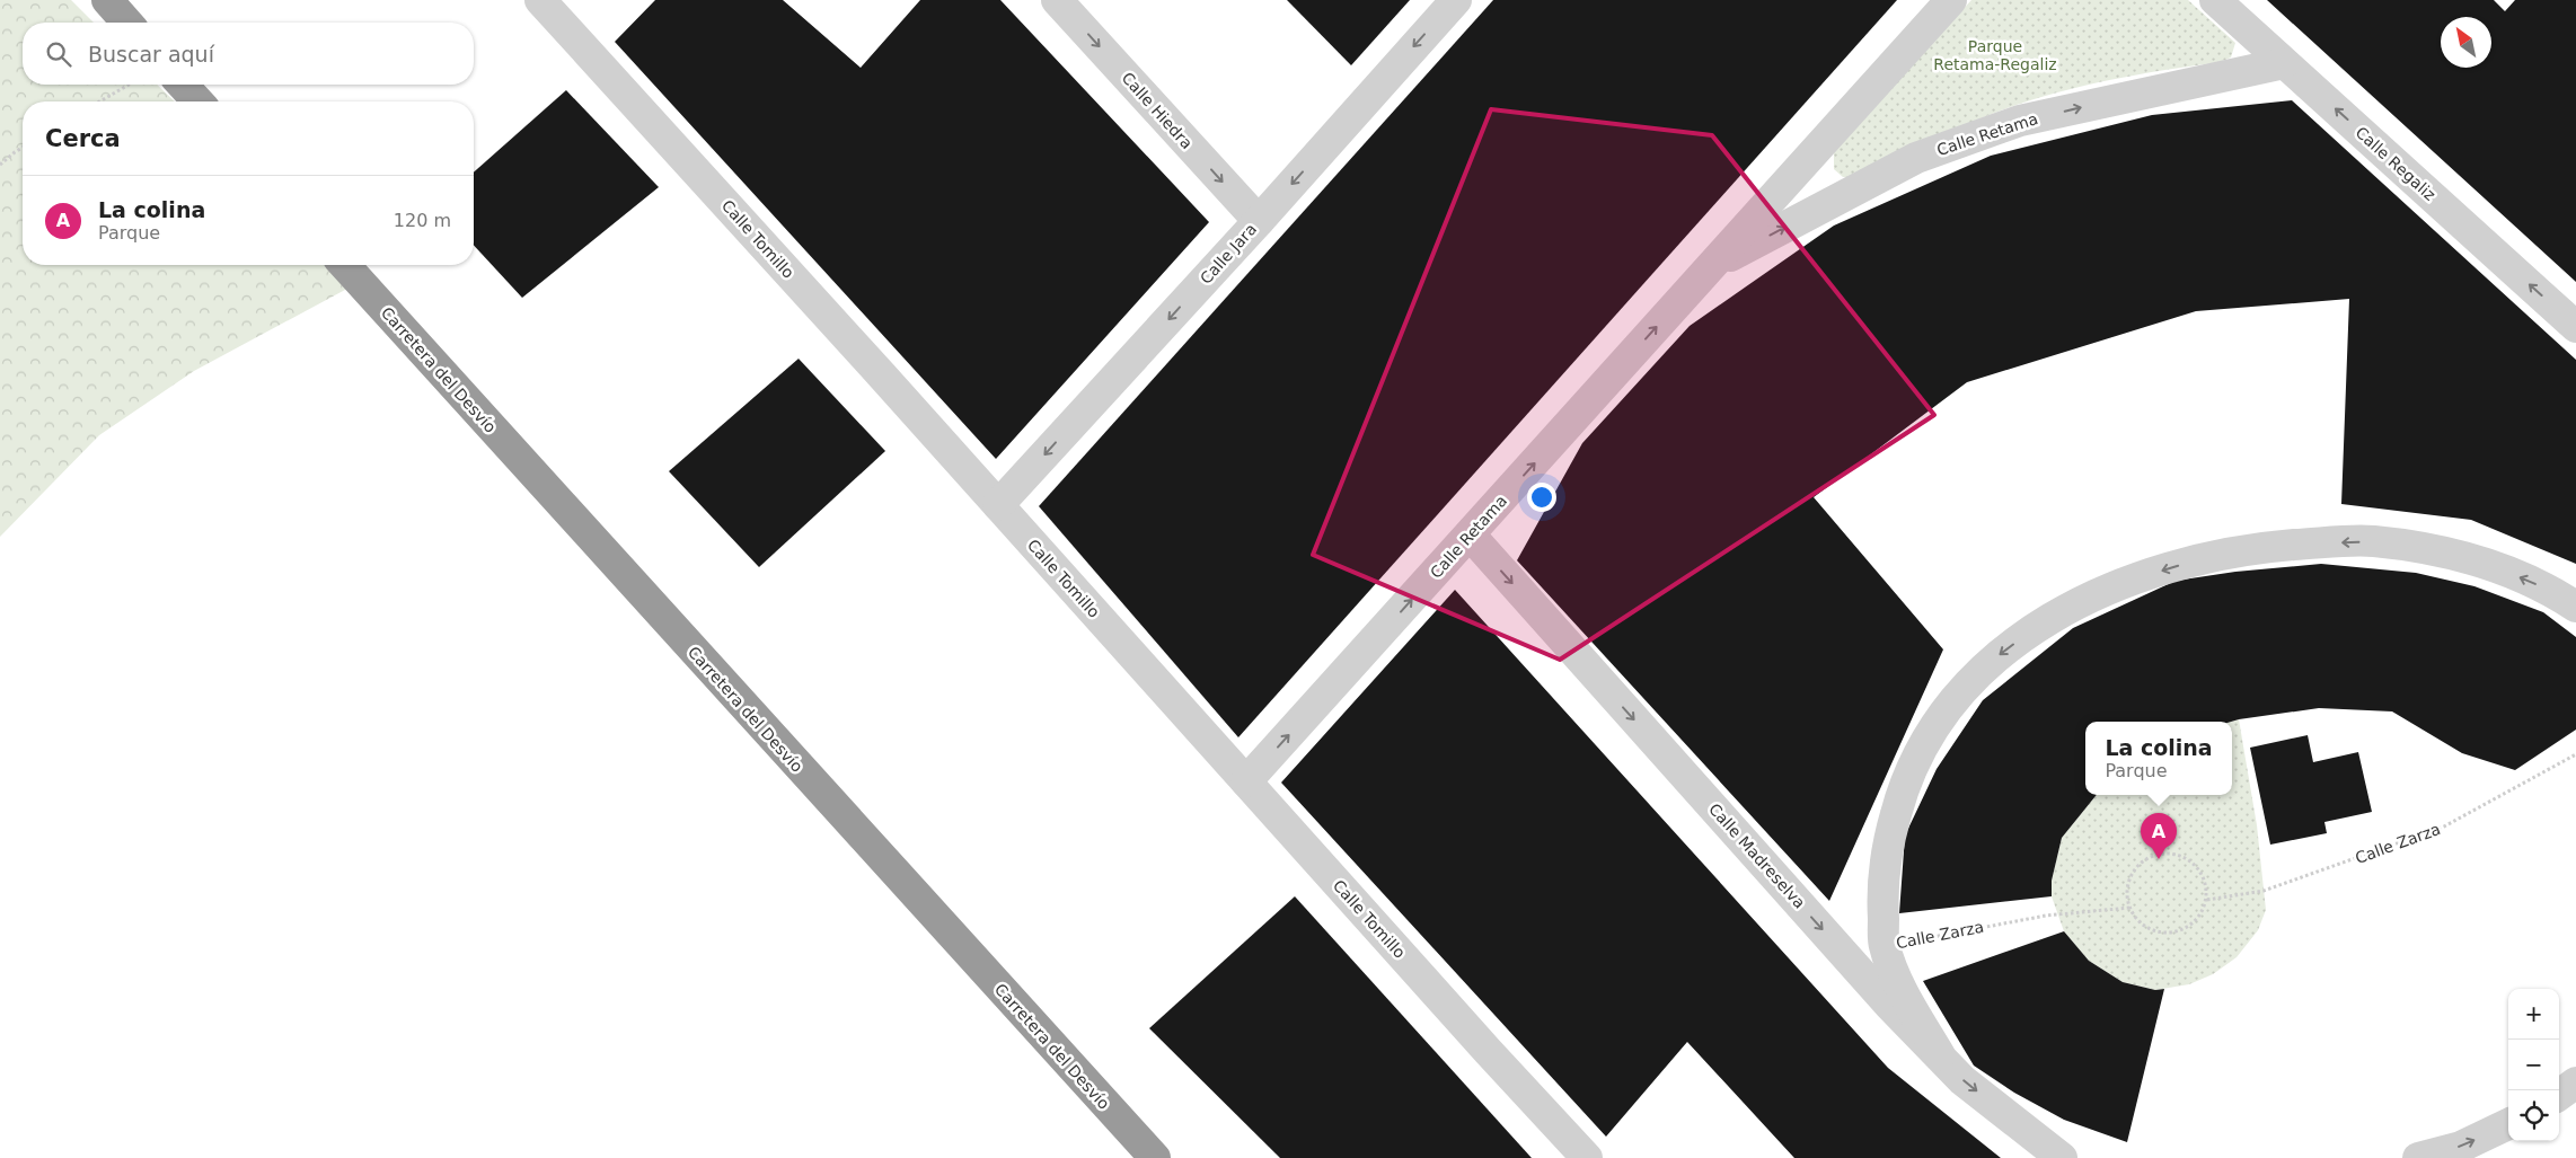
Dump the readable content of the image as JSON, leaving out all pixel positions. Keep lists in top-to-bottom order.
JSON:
{
  "streets": {
    "highway": ["Carretera del Desvío"],
    "street": [
      "Calle Hiedra",
      "Calle Retama",
      "Calle Regaliz",
      "Calle Tomillo",
      "Calle Jara",
      "Calle Madreselva"
    ],
    "path": ["Calle Zarza"]
  },
  "crossings": [
    ["Calle Hiedra", "Calle Jara"],
    ["Calle Retama", "Calle Regaliz"],
    ["Calle Retama", "Calle Tomillo"],
    ["Calle Retama", "Calle Madreselva"],
    ["Calle Tomillo", "Calle Jara"]
  ],
  "one_way": [
    "Calle Hiedra",
    "Calle Retama",
    "Calle Regaliz",
    "Calle Jara",
    "Calle Madreselva"
  ],
  "parks": ["Parque Retama-Regaliz"],
  "north": "top left",
  "page": {
    "search": "Buscar aquí",
    "heading": "Cerca",
    "list": [
      {
        "mark": "A",
        "name": "La colina",
        "note": "Parque",
        "value": "120 m"
      }
    ],
    "popup": ["La colina", "Parque"],
    "pins": "A",
    "map_buttons": ["+", "−"]
  }
}
